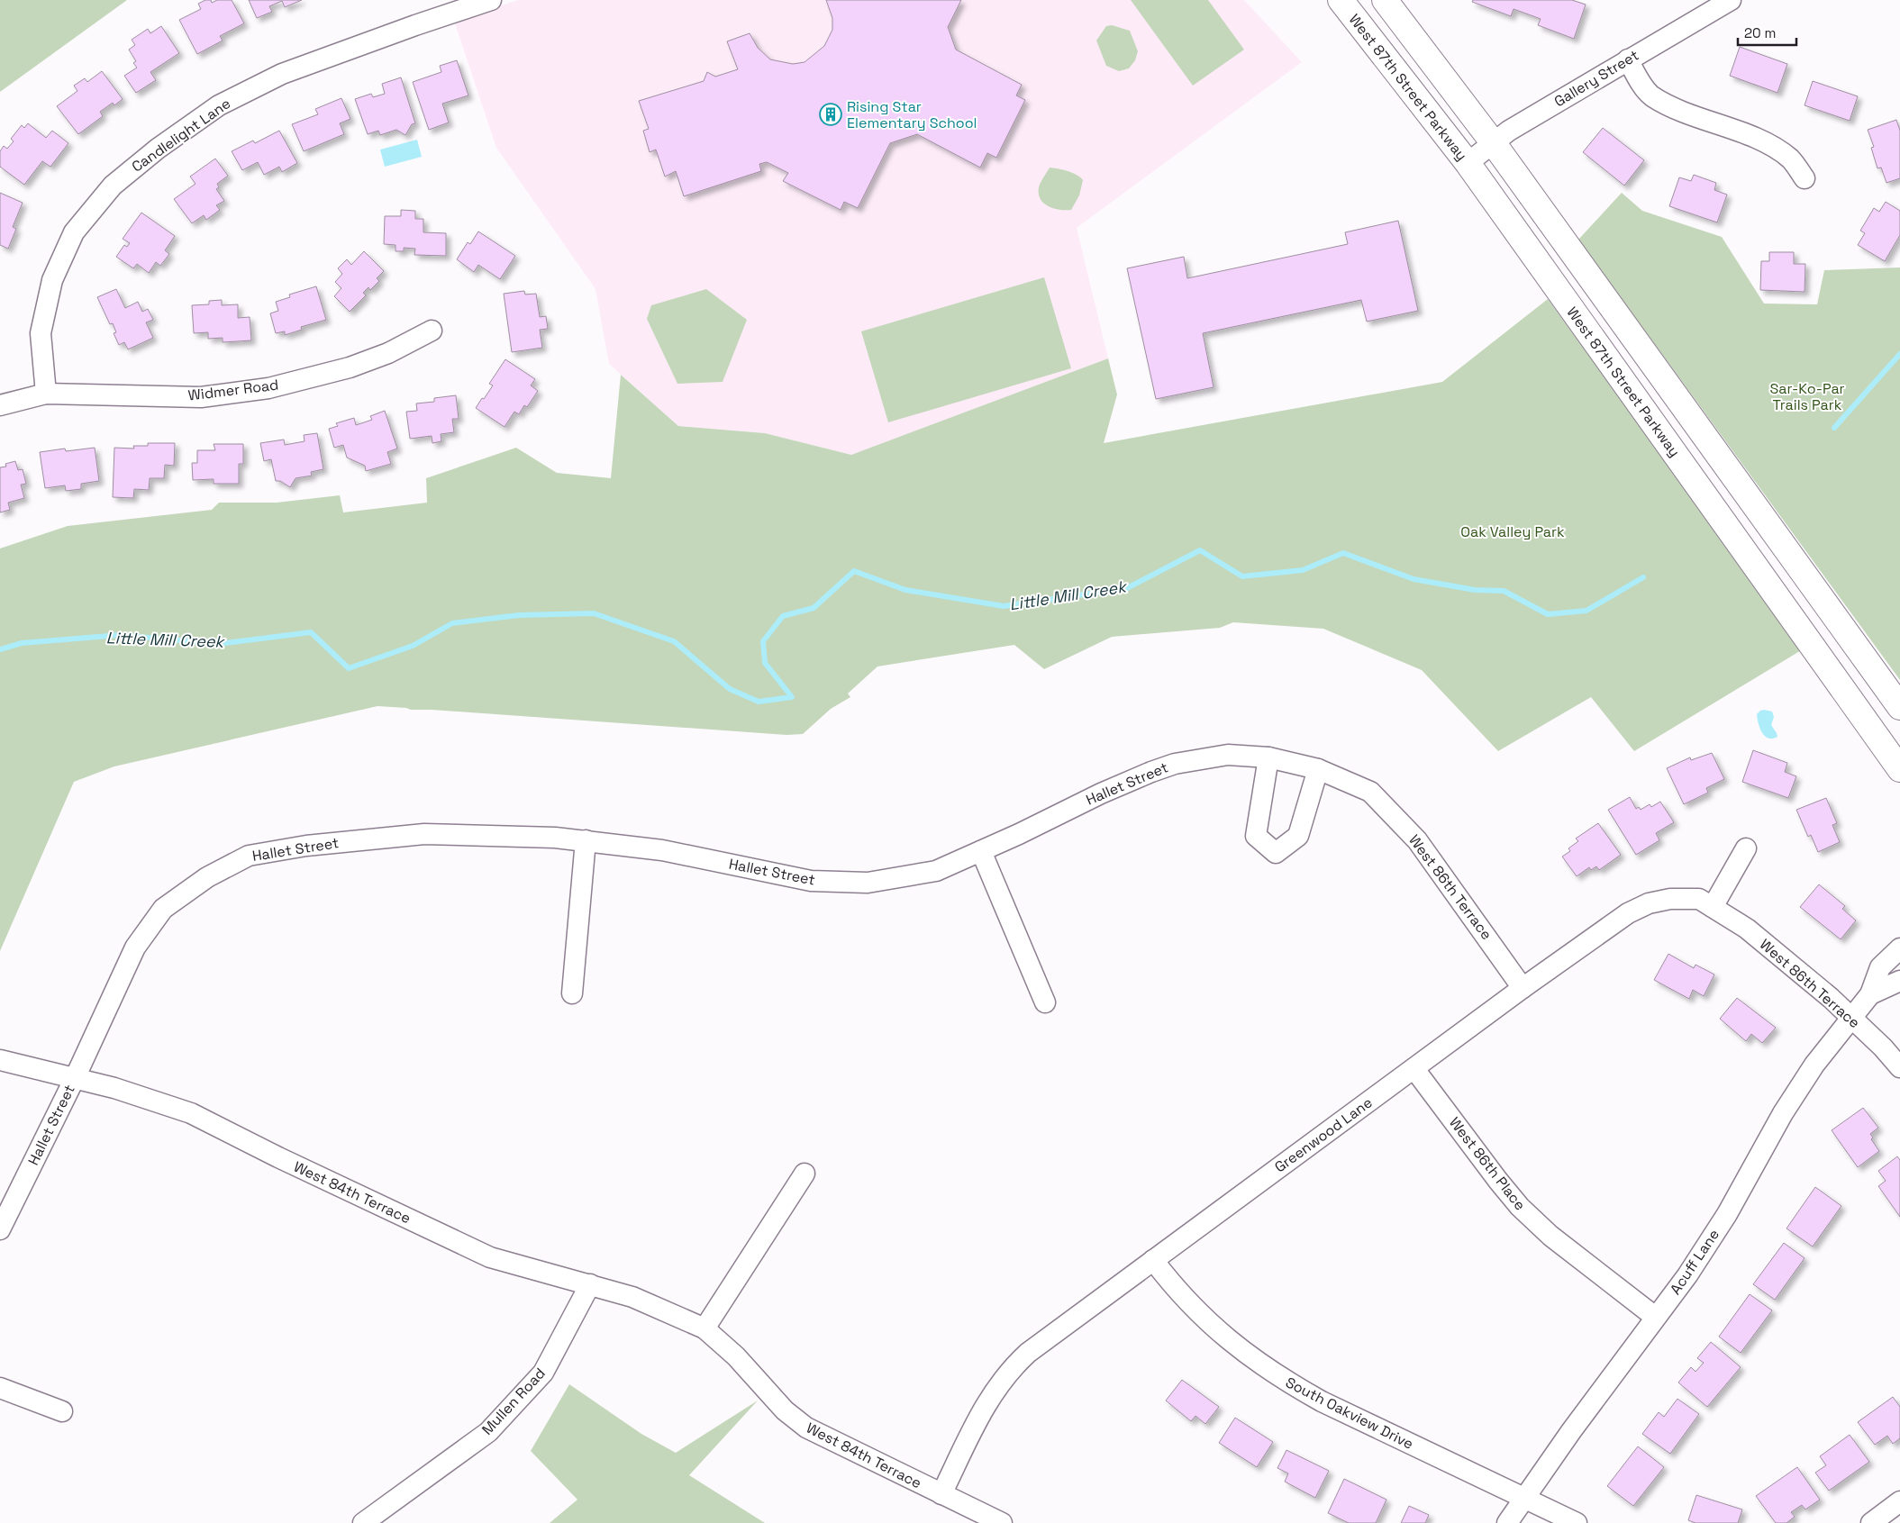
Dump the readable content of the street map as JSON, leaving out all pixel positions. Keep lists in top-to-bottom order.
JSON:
{
  "streets": {
    "main road": ["West 87th Street Parkway"],
    "street": [
      "Gallery Street",
      "Candlelight Lane",
      "Widmer Road",
      "Hallet Street",
      "West 86th Terrace",
      "Greenwood Lane",
      "West 86th Place",
      "West 84th Terrace",
      "Acuff Lane",
      "Mullen Road",
      "South Oakview Drive"
    ]
  },
  "crossings": [
    ["Gallery Street", "West 87th Street Parkway"],
    ["Candlelight Lane", "Widmer Road"],
    ["Hallet Street", "West 86th Terrace"],
    ["Hallet Street", "West 84th Terrace"],
    ["West 86th Terrace", "Greenwood Lane"],
    ["West 86th Terrace", "Acuff Lane"],
    ["Greenwood Lane", "West 86th Place"],
    ["Greenwood Lane", "West 84th Terrace"],
    ["Greenwood Lane", "South Oakview Drive"],
    ["West 86th Place", "Acuff Lane"],
    ["West 84th Terrace", "Mullen Road"],
    ["Acuff Lane", "South Oakview Drive"]
  ],
  "water": ["Little Mill Creek"],
  "parks": ["Sar-Ko-Par Trails Park", "Oak Valley Park"],
  "places": {
    "building": ["Rising Star Elementary School"]
  },
  "scale_bar": "20 m"
}
